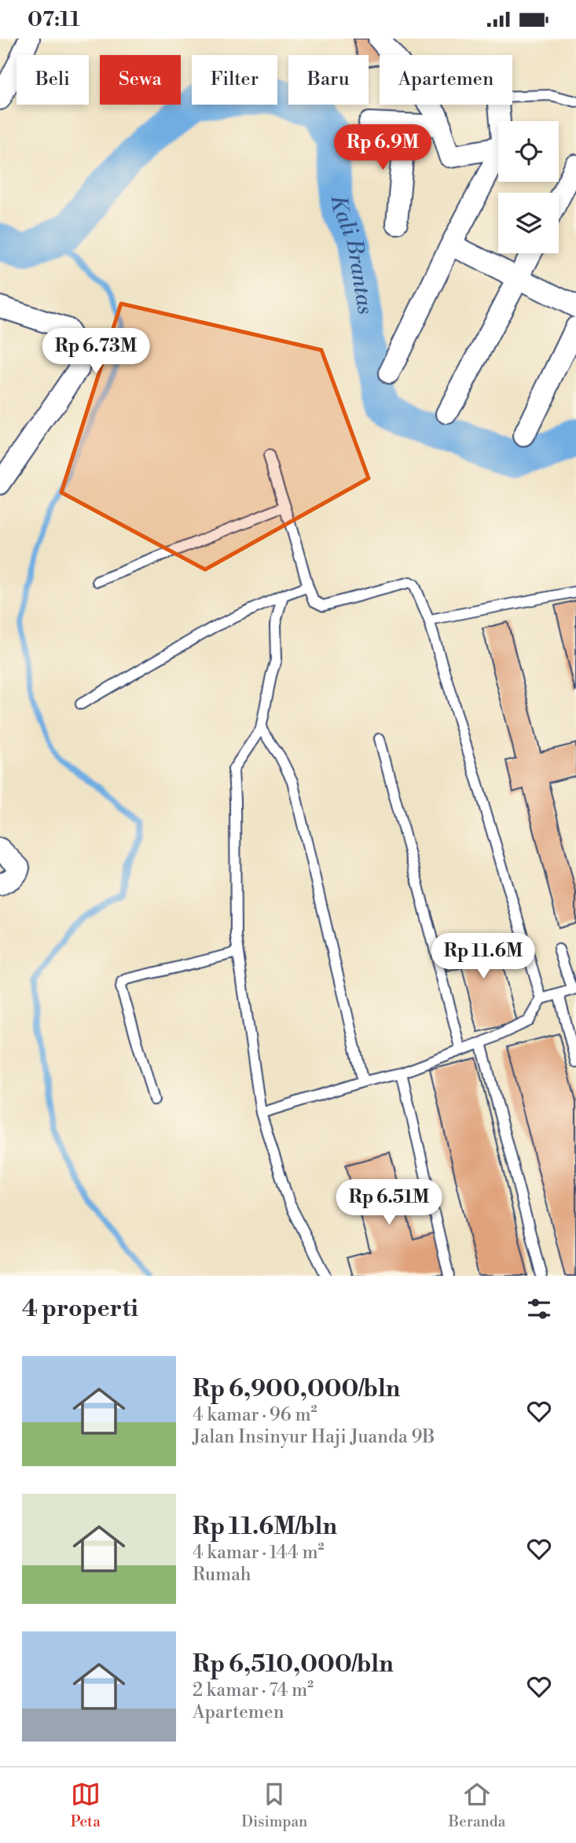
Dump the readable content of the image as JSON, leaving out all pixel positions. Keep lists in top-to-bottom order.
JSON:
{
  "water": ["Kali Brantas"],
  "page": {
    "status": "07:11",
    "chip": [
      "Beli",
      "Sewa",
      "Filter",
      "Baru",
      "Apartemen"
    ],
    "price": [
      "Rp 6.9M",
      "Rp 6.73M",
      "Rp 11.6M",
      "Rp 6.51M"
    ],
    "heading": "4 properti",
    "list": [
      {
        "name": "Rp 6,900,000/bln",
        "note": "4 kamar · 96 m² · Jalan Insinyur Haji Juanda 9B"
      },
      {
        "name": "Rp 11.6M/bln",
        "note": "4 kamar · 144 m² · Rumah"
      },
      {
        "name": "Rp 6,510,000/bln",
        "note": "2 kamar · 74 m² · Apartemen"
      }
    ],
    "tabs": ["Peta", "Disimpan", "Beranda"]
  }
}
